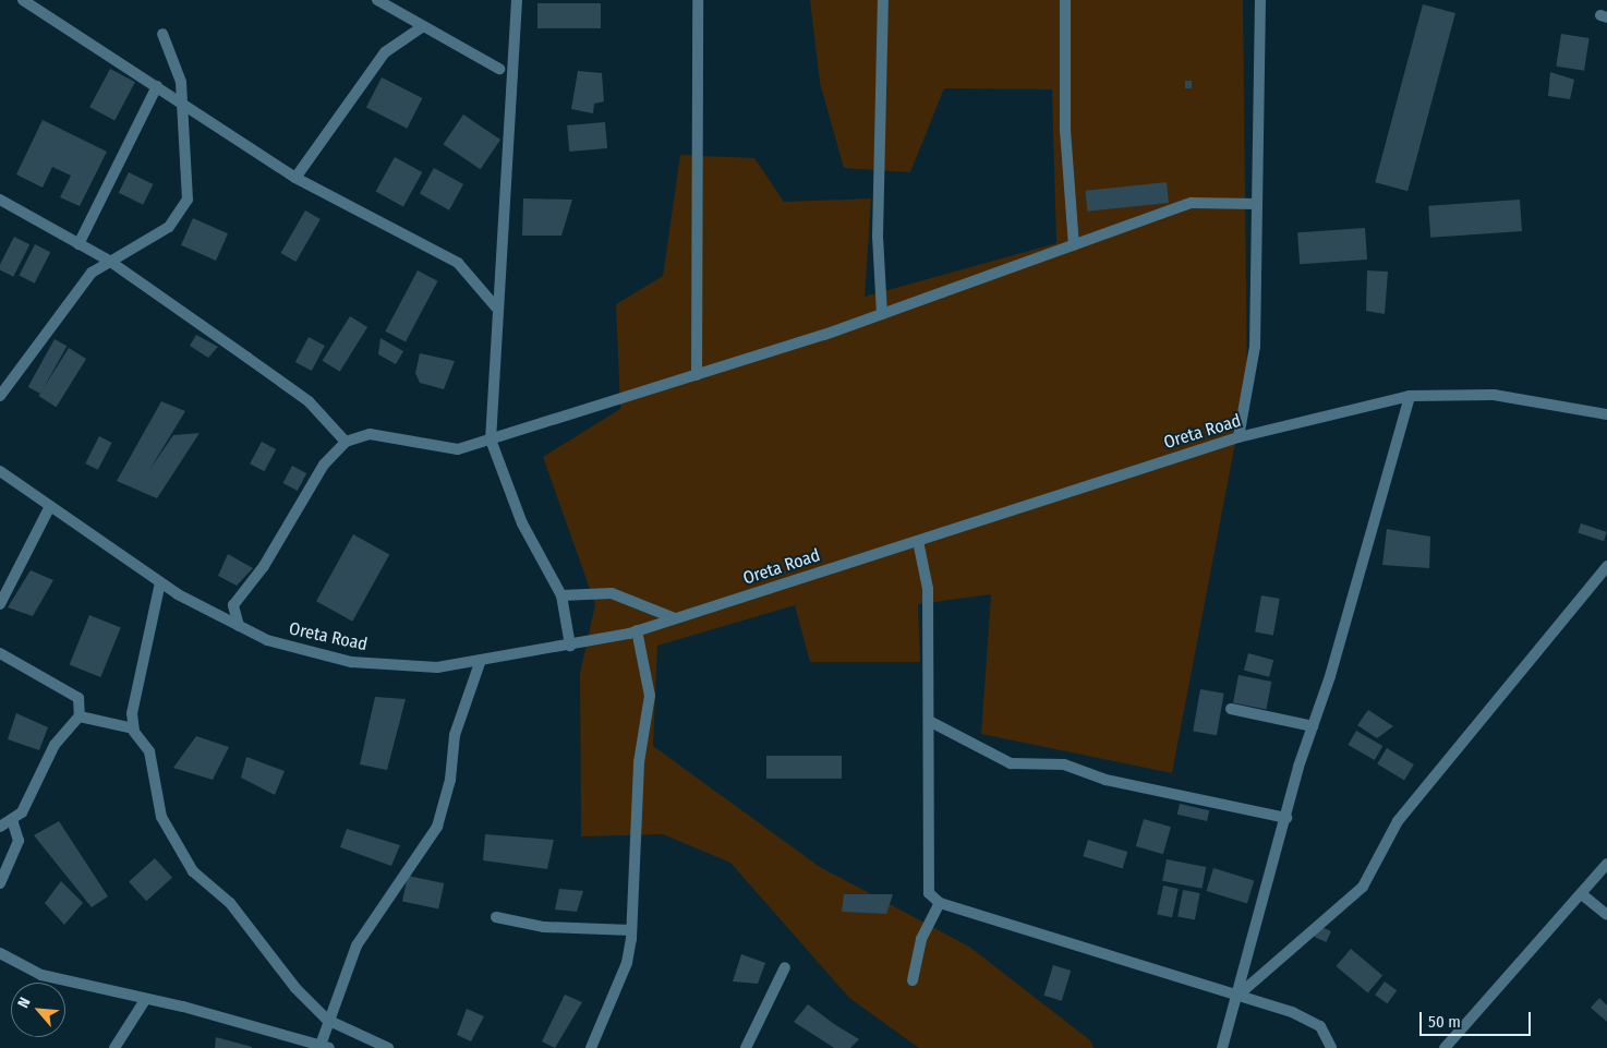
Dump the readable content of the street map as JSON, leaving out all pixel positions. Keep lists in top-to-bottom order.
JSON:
{
  "streets": {
    "street": ["Oreta Road"]
  },
  "scale_bar": "50 m",
  "north": "top left"
}
